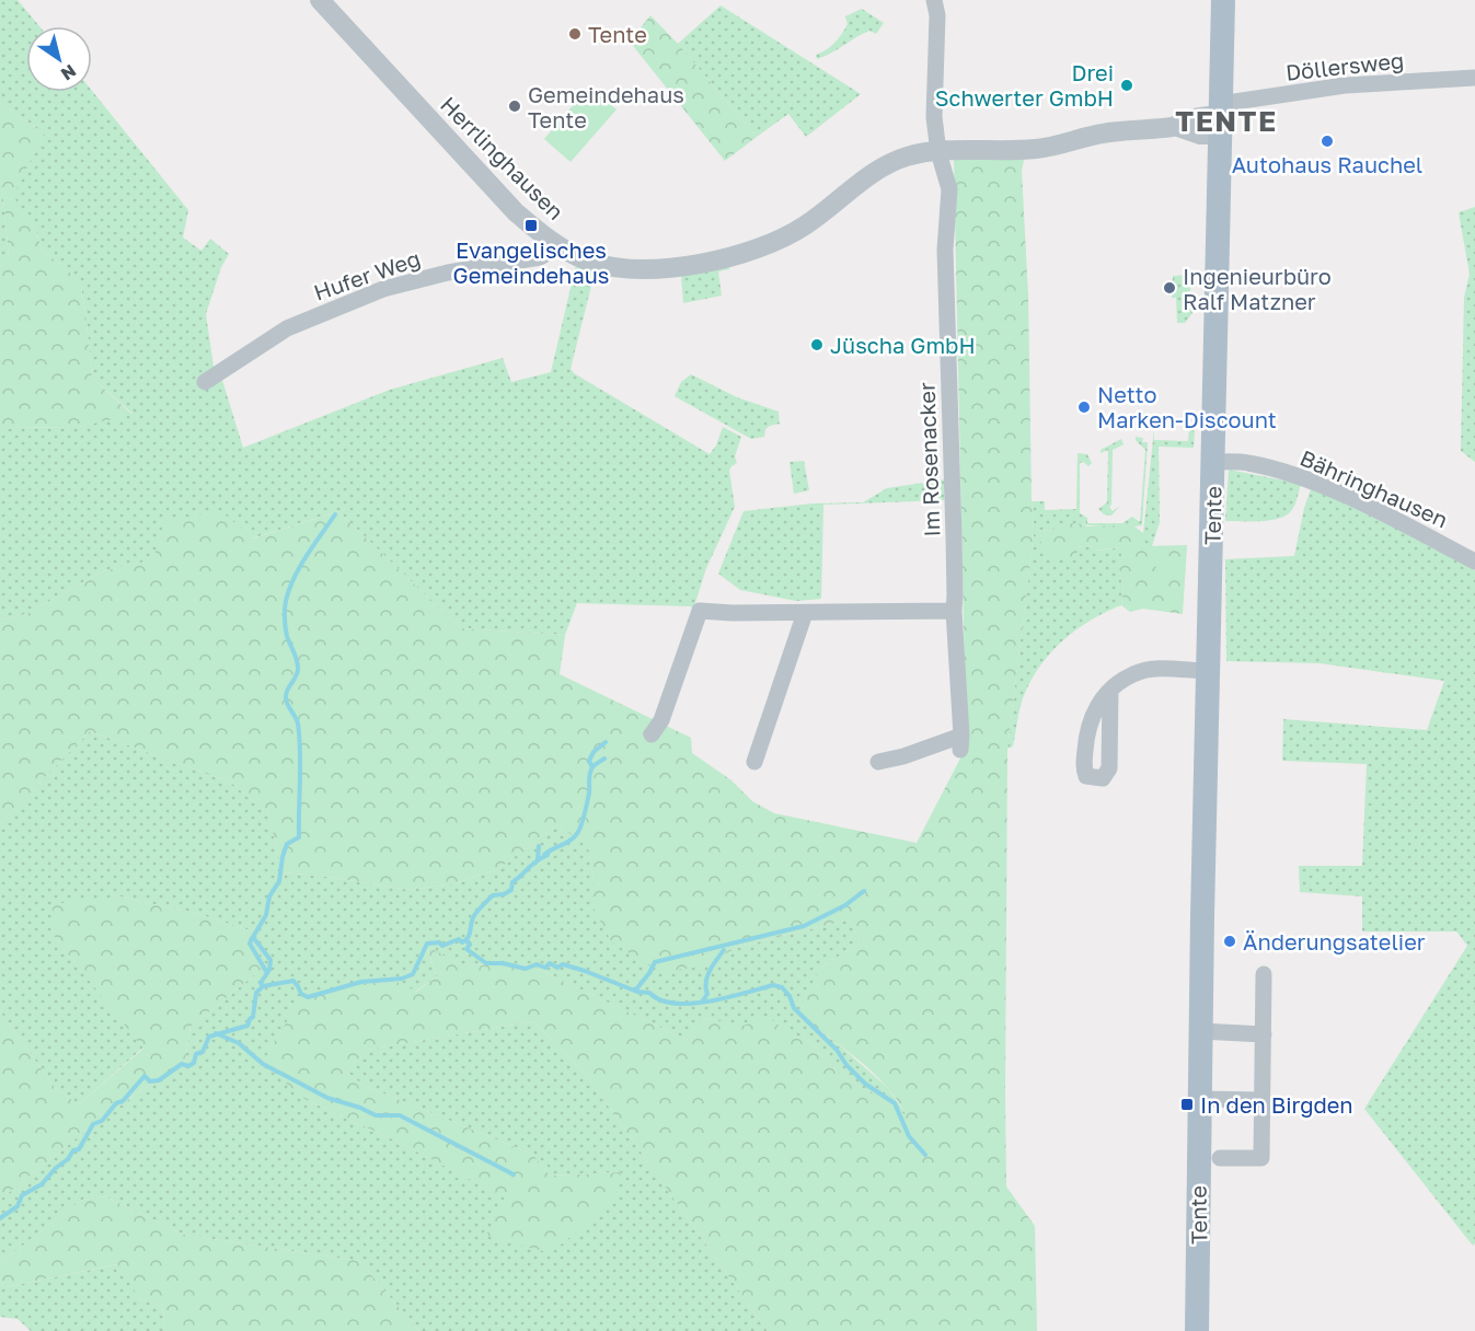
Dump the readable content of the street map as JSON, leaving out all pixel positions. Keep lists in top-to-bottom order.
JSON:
{
  "streets": {
    "main road": ["Tente"],
    "street": [
      "Döllersweg",
      "Herrlinghausen",
      "Hufer Weg",
      "Im Rosenacker",
      "Bähringhausen"
    ]
  },
  "crossings": [
    ["Döllersweg", "Herrlinghausen"],
    ["Döllersweg", "Tente"],
    ["Herrlinghausen", "Hufer Weg"],
    ["Herrlinghausen", "Im Rosenacker"],
    ["Herrlinghausen", "Tente"],
    ["Bähringhausen", "Tente"]
  ],
  "districts": ["TENTE"],
  "places": {
    "other": [
      "Tente",
      "Drei Schwerter GmbH",
      "Gemeindehaus Tente",
      "Autohaus Rauchel",
      "Ingenieurbüro Ralf Matzner",
      "Jüscha GmbH",
      "Netto Marken-Discount",
      "Änderungsatelier"
    ],
    "transit": ["Evangelisches Gemeindehaus", "In den Birgden"]
  },
  "north": "bottom right"
}
